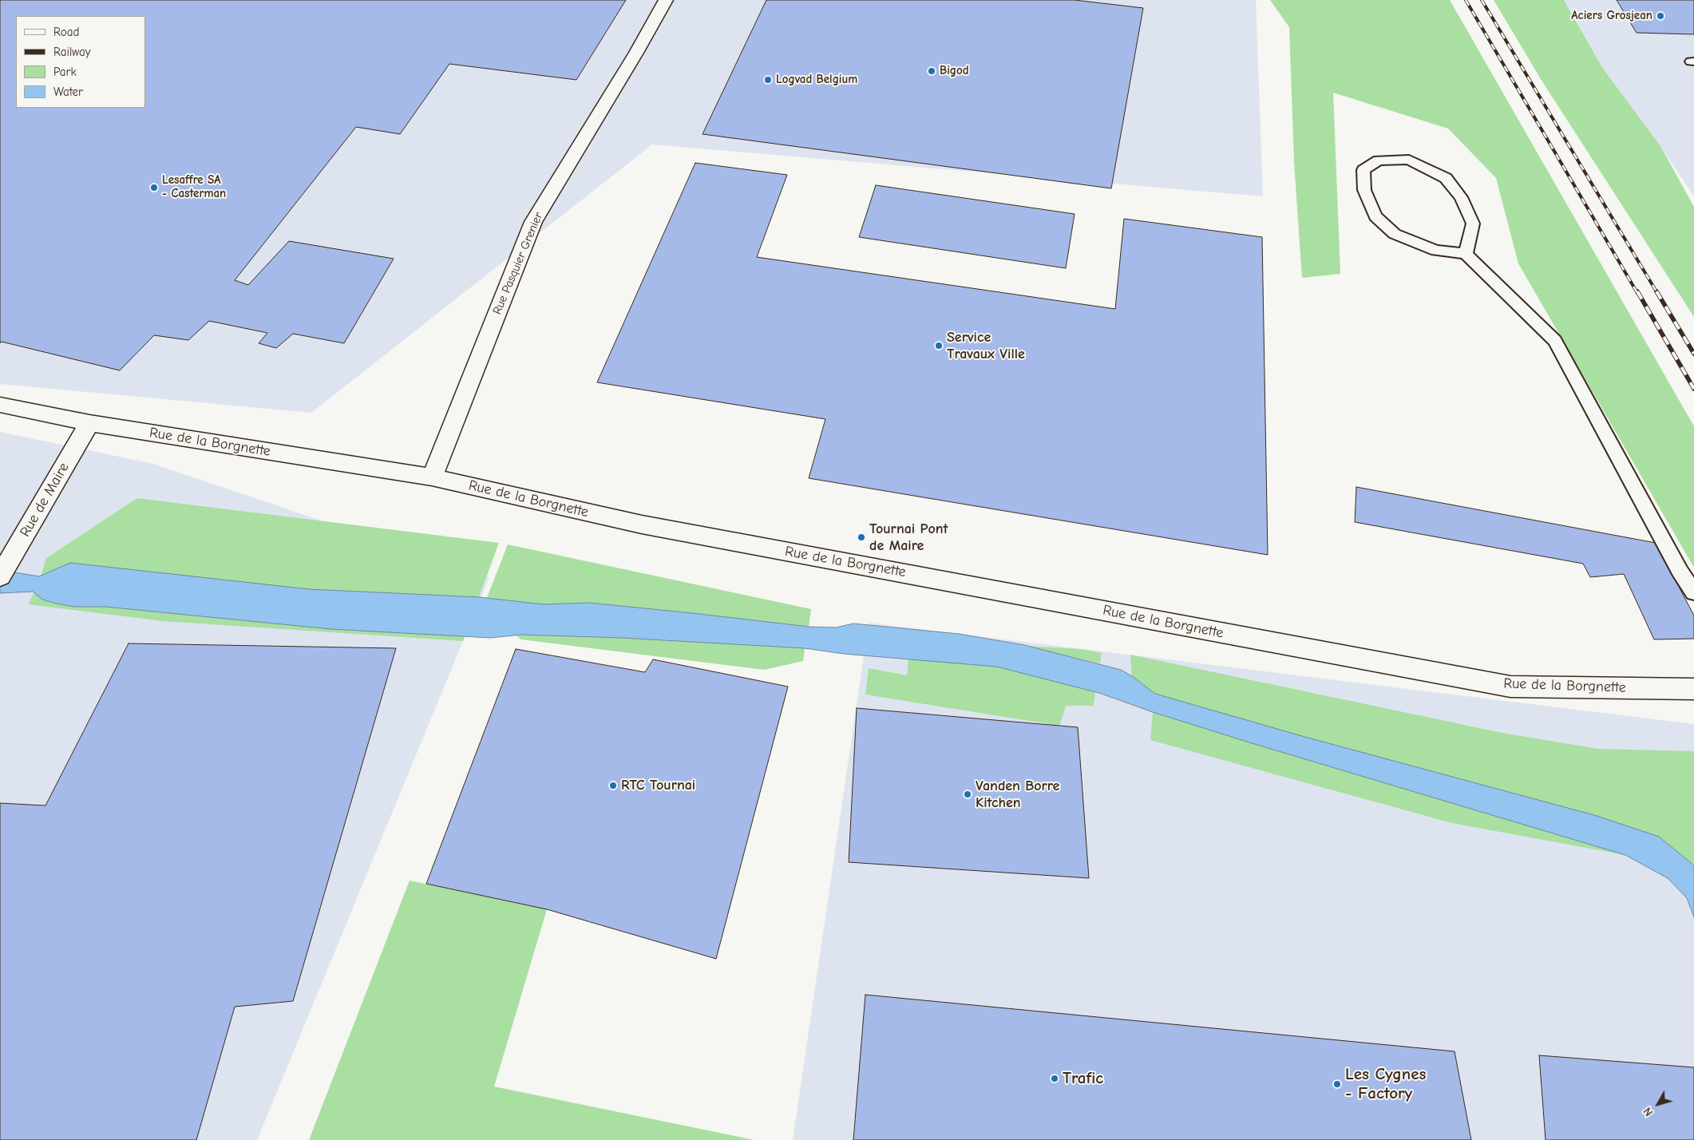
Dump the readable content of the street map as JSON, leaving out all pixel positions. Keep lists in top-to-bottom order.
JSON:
{
  "streets": {
    "street": ["Rue Pasquier Grenier", "Rue de la Borgnette", "Rue de Maire"]
  },
  "crossings": [
    ["Rue Pasquier Grenier", "Rue de la Borgnette"],
    ["Rue de la Borgnette", "Rue de Maire"]
  ],
  "places": [
    "Aciers Grosjean",
    "Bigod",
    "Logvad Belgium",
    "Lesaffre SA - Casterman",
    "Service Travaux Ville",
    "Tournai Pont de Maire",
    "RTC Tournai",
    "Vanden Borre Kitchen",
    "Trafic",
    "Les Cygnes - Factory"
  ],
  "legend": [
    "Road",
    "Railway",
    "Park",
    "Water"
  ],
  "north": "bottom left"
}
